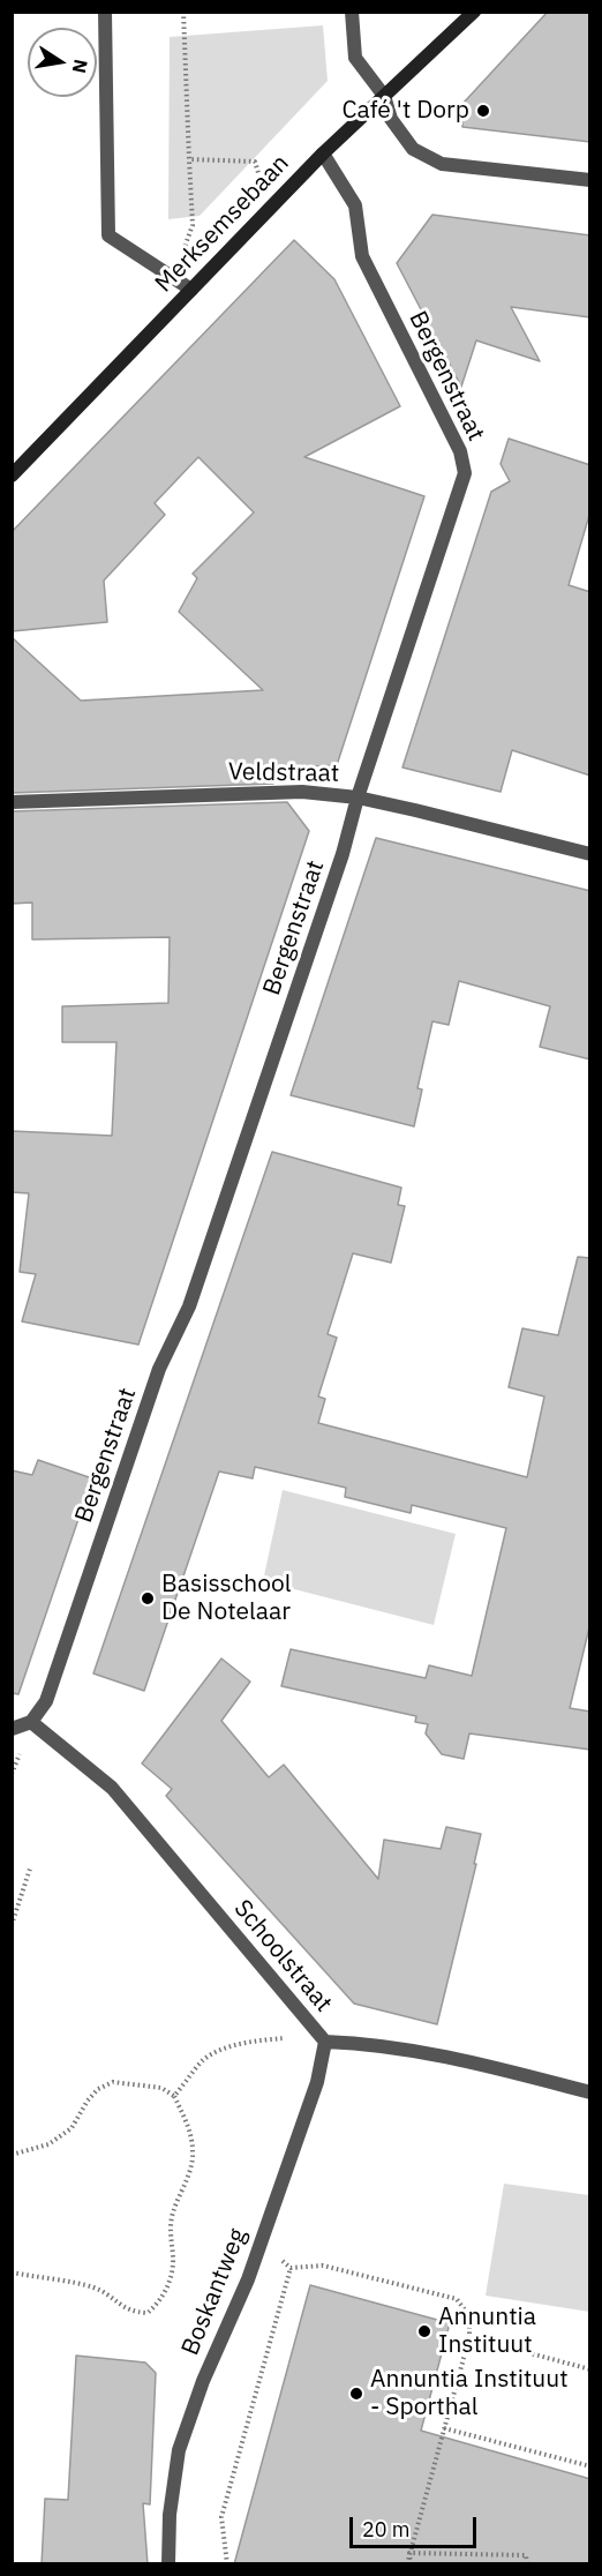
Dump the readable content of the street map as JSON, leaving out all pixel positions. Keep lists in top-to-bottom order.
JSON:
{
  "streets": {
    "main road": ["Merksemsebaan"],
    "street": [
      "Bergenstraat",
      "Veldstraat",
      "Schoolstraat",
      "Boskantweg"
    ]
  },
  "crossings": [
    ["Merksemsebaan", "Bergenstraat"],
    ["Bergenstraat", "Veldstraat"],
    ["Bergenstraat", "Schoolstraat"],
    ["Schoolstraat", "Boskantweg"]
  ],
  "places": [
    "Café 't Dorp",
    "Basisschool De Notelaar",
    "Annuntia Instituut",
    "Annuntia Instituut - Sporthal"
  ],
  "scale_bar": "20 m",
  "north": "right"
}
